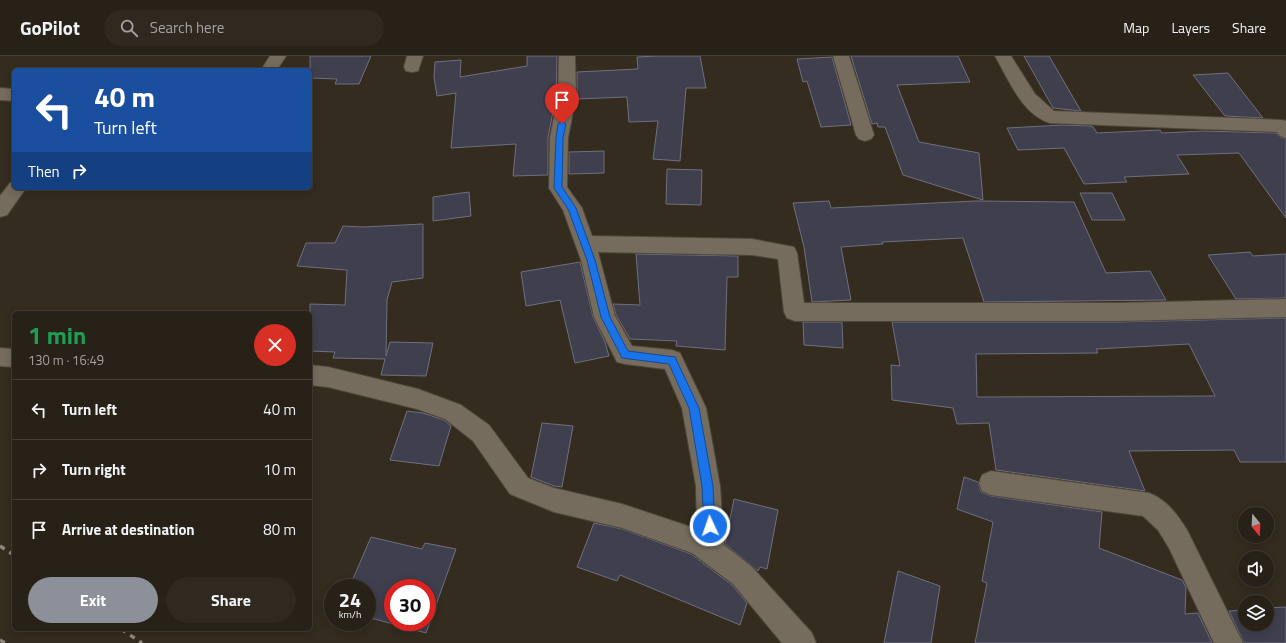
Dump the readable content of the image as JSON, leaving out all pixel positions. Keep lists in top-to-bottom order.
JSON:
{
  "north": "bottom",
  "page": {
    "header": "GoPilot",
    "search": "Search here",
    "nav": ["Map", "Layers", "Share"],
    "turn": ["40 m", "Turn left"],
    "then": "Then",
    "heading": ["1 min", "130 m · 16:49"],
    "list": [
      {
        "name": "Turn left",
        "value": "40 m"
      },
      {
        "name": "Turn right",
        "value": "10 m"
      },
      {
        "name": "Arrive at destination",
        "value": "80 m"
      }
    ],
    "buttons": ["Exit", "Share"],
    "speed": "24 km/h",
    "limit": "30"
  }
}
